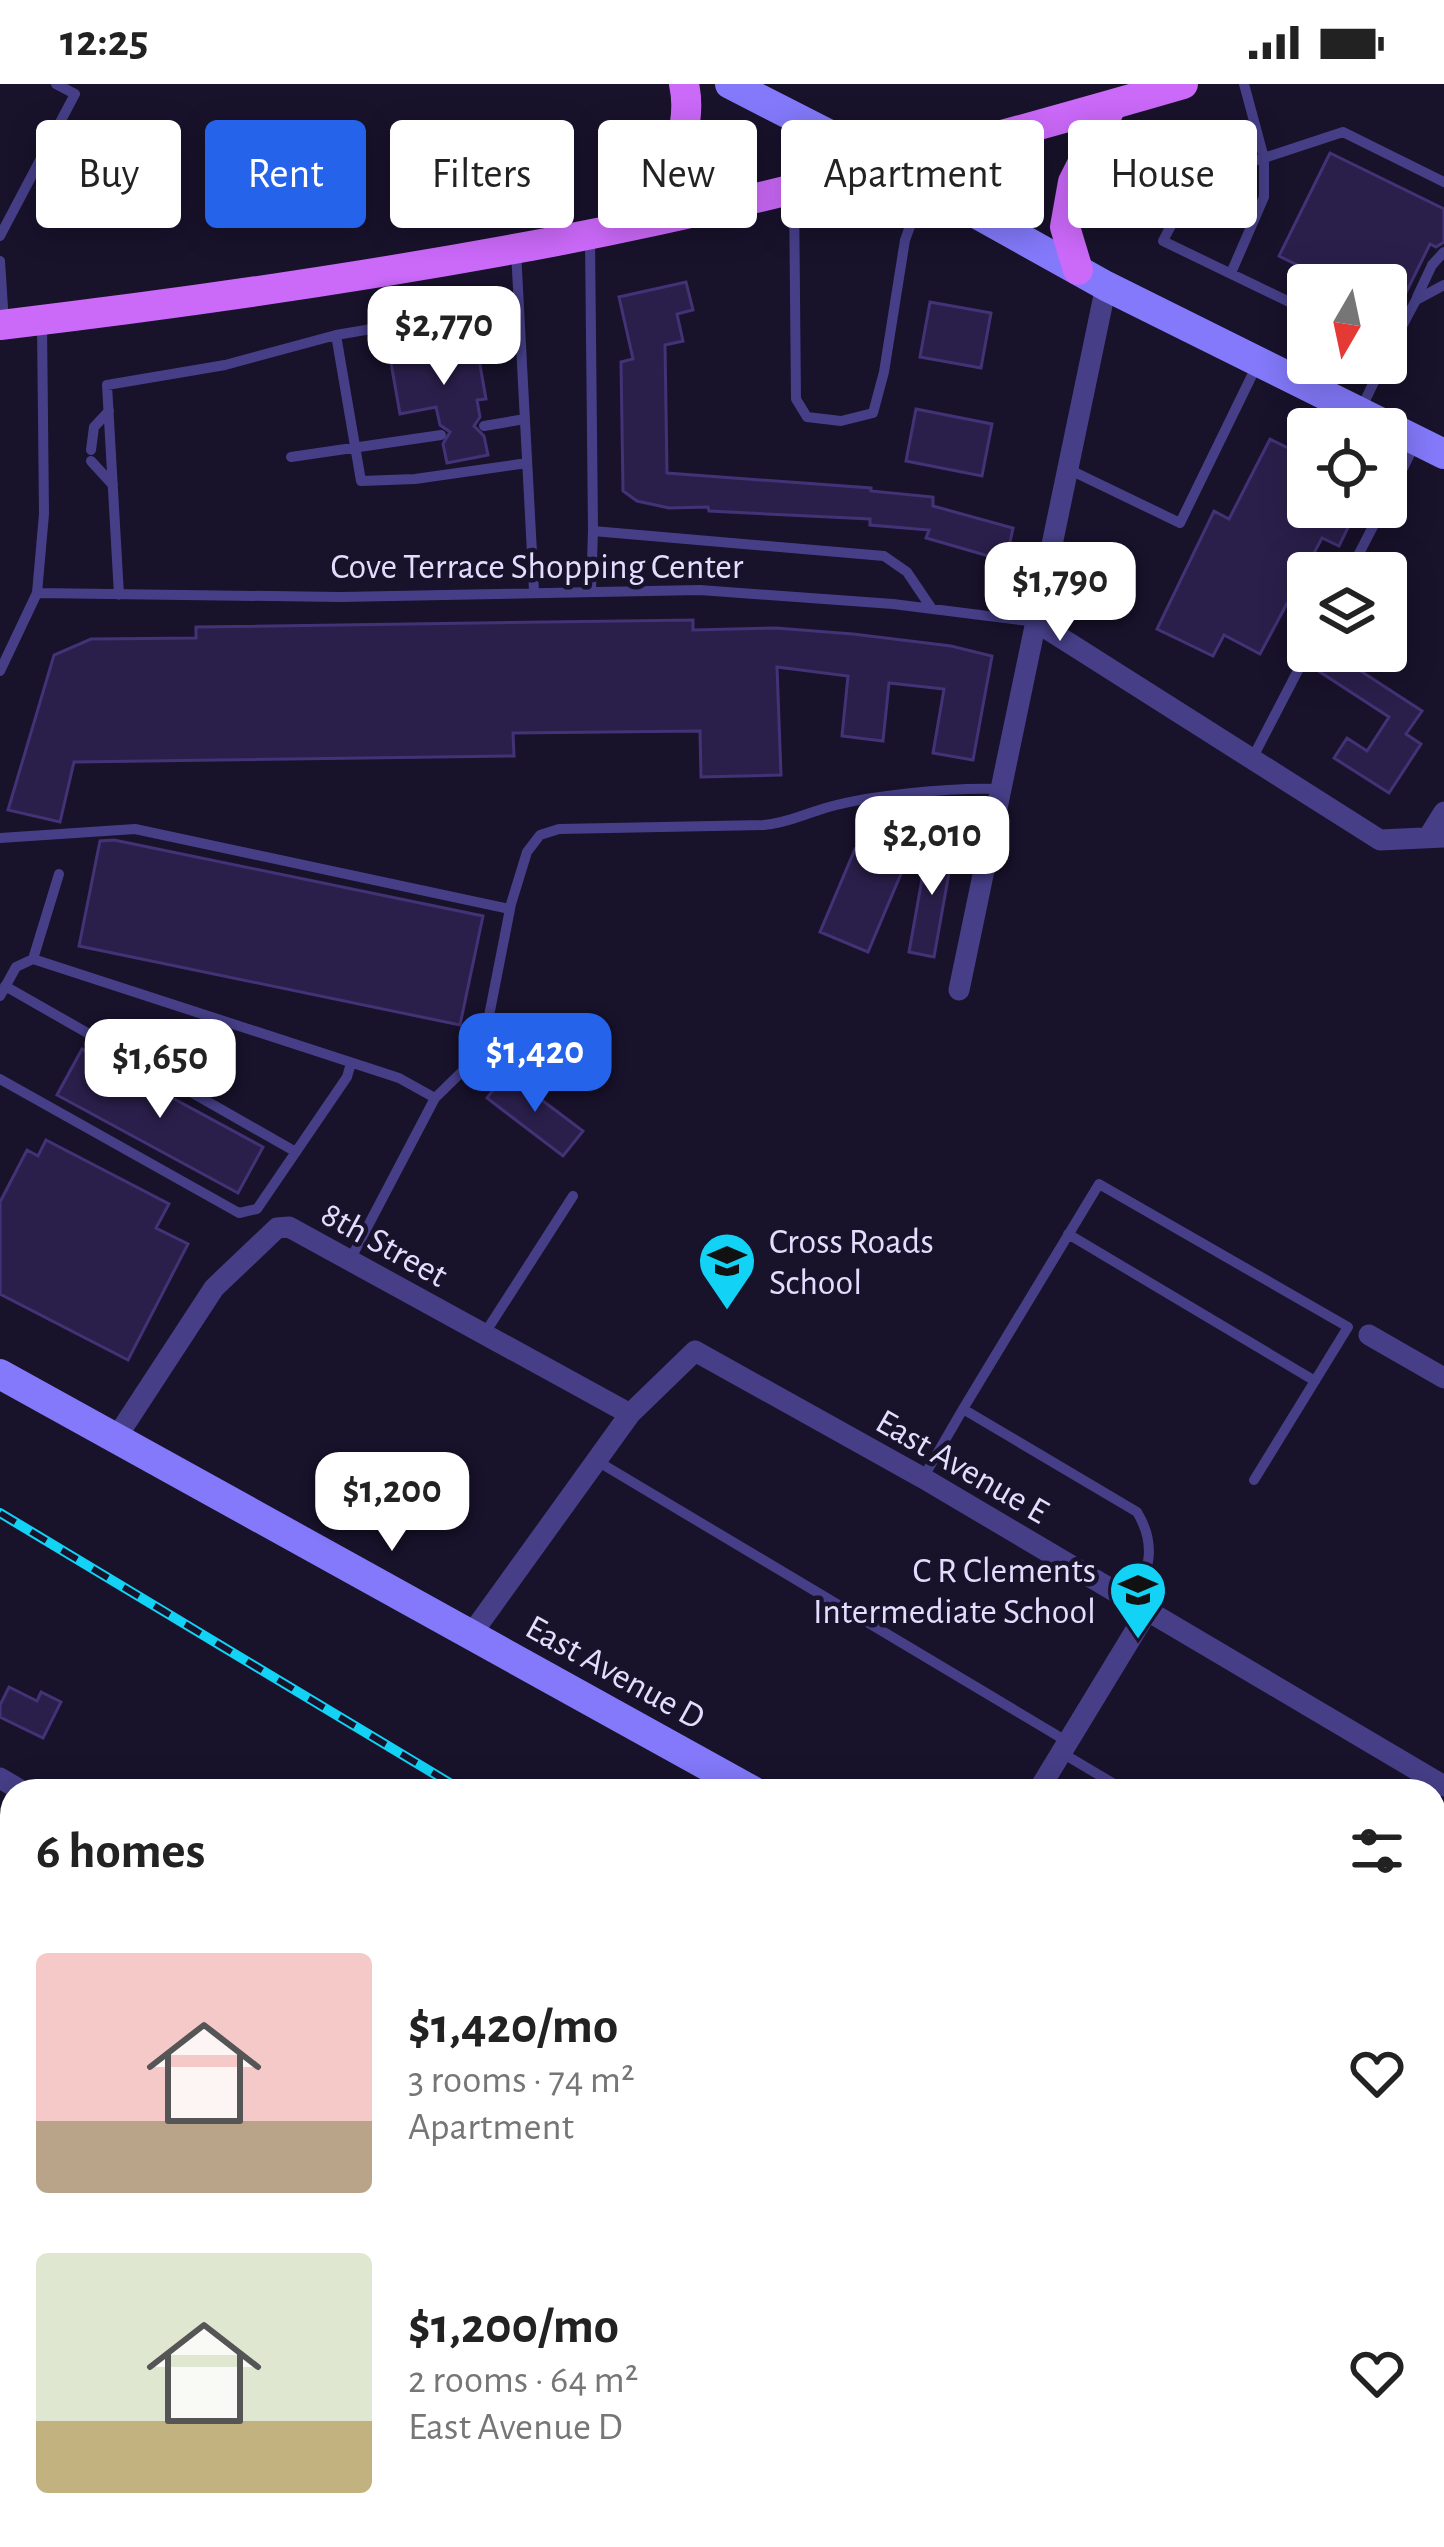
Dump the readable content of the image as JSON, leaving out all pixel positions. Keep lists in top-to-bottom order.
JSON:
{
  "streets": {
    "main road": ["East Avenue D"],
    "street": ["8th Street", "East Avenue E"],
    "lane": ["Cove Terrace Shopping Center"]
  },
  "crossings": [
    ["8th Street", "East Avenue E"],
    ["8th Street", "East Avenue D"]
  ],
  "places": {
    "school or university": ["Cross Roads School", "C R Clements Intermediate School"]
  },
  "north": "bottom",
  "page": {
    "status": "12:25",
    "chip": [
      "Buy",
      "Rent",
      "Filters",
      "New",
      "Apartment",
      "House"
    ],
    "price": [
      "$2,770",
      "$1,790",
      "$2,010",
      "$1,420",
      "$1,650",
      "$1,200"
    ],
    "heading": "6 homes",
    "list": [
      {
        "name": "$1,420/mo",
        "note": "3 rooms · 74 m² · Apartment"
      },
      {
        "name": "$1,200/mo",
        "note": "2 rooms · 64 m² · East Avenue D"
      }
    ]
  }
}
